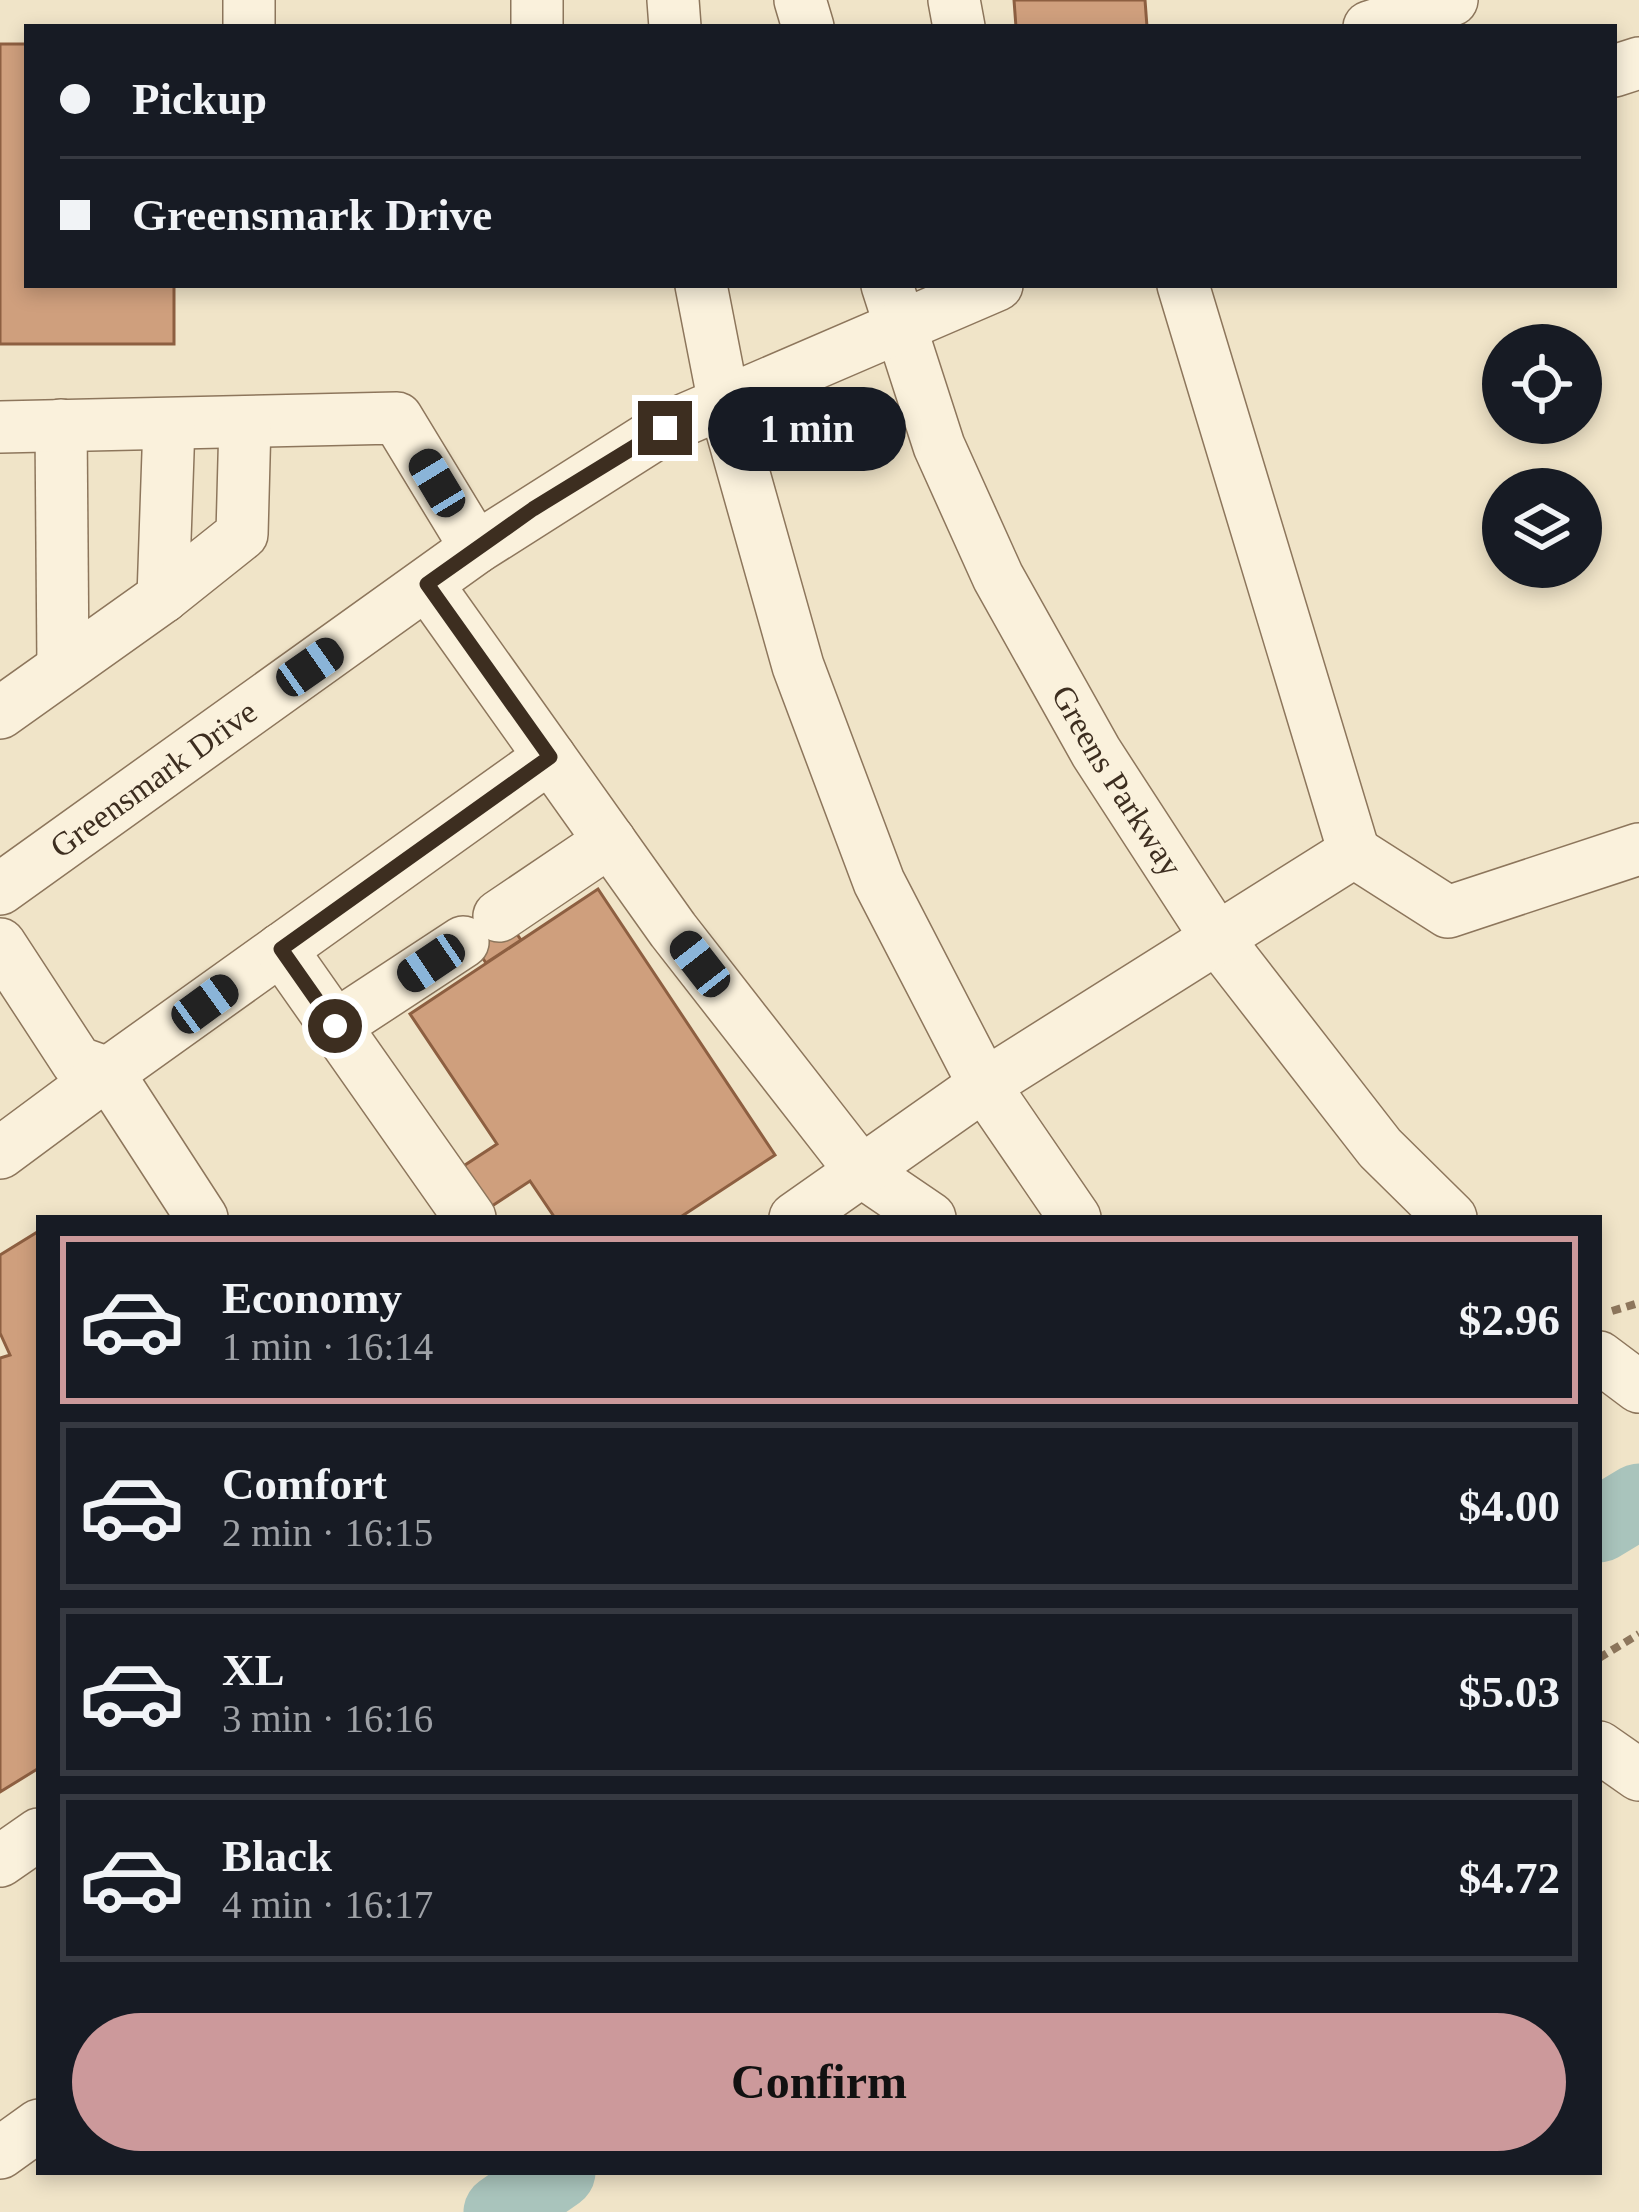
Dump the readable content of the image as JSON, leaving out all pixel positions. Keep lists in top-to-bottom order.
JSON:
{
  "streets": {
    "street": ["Greensmark Drive", "Greens Parkway"]
  },
  "crossings": [
    ["Greensmark Drive", "Greens Parkway"]
  ],
  "page": {
    "banner": ["Pickup", "Greensmark Drive"],
    "bubble": "1 min",
    "list": [
      {
        "name": "Economy",
        "note": "1 min · 16:14",
        "value": "$2.96"
      },
      {
        "name": "Comfort",
        "note": "2 min · 16:15",
        "value": "$4.00"
      },
      {
        "name": "XL",
        "note": "3 min · 16:16",
        "value": "$5.03"
      },
      {
        "name": "Black",
        "note": "4 min · 16:17",
        "value": "$4.72"
      }
    ],
    "buttons": "Confirm"
  }
}
